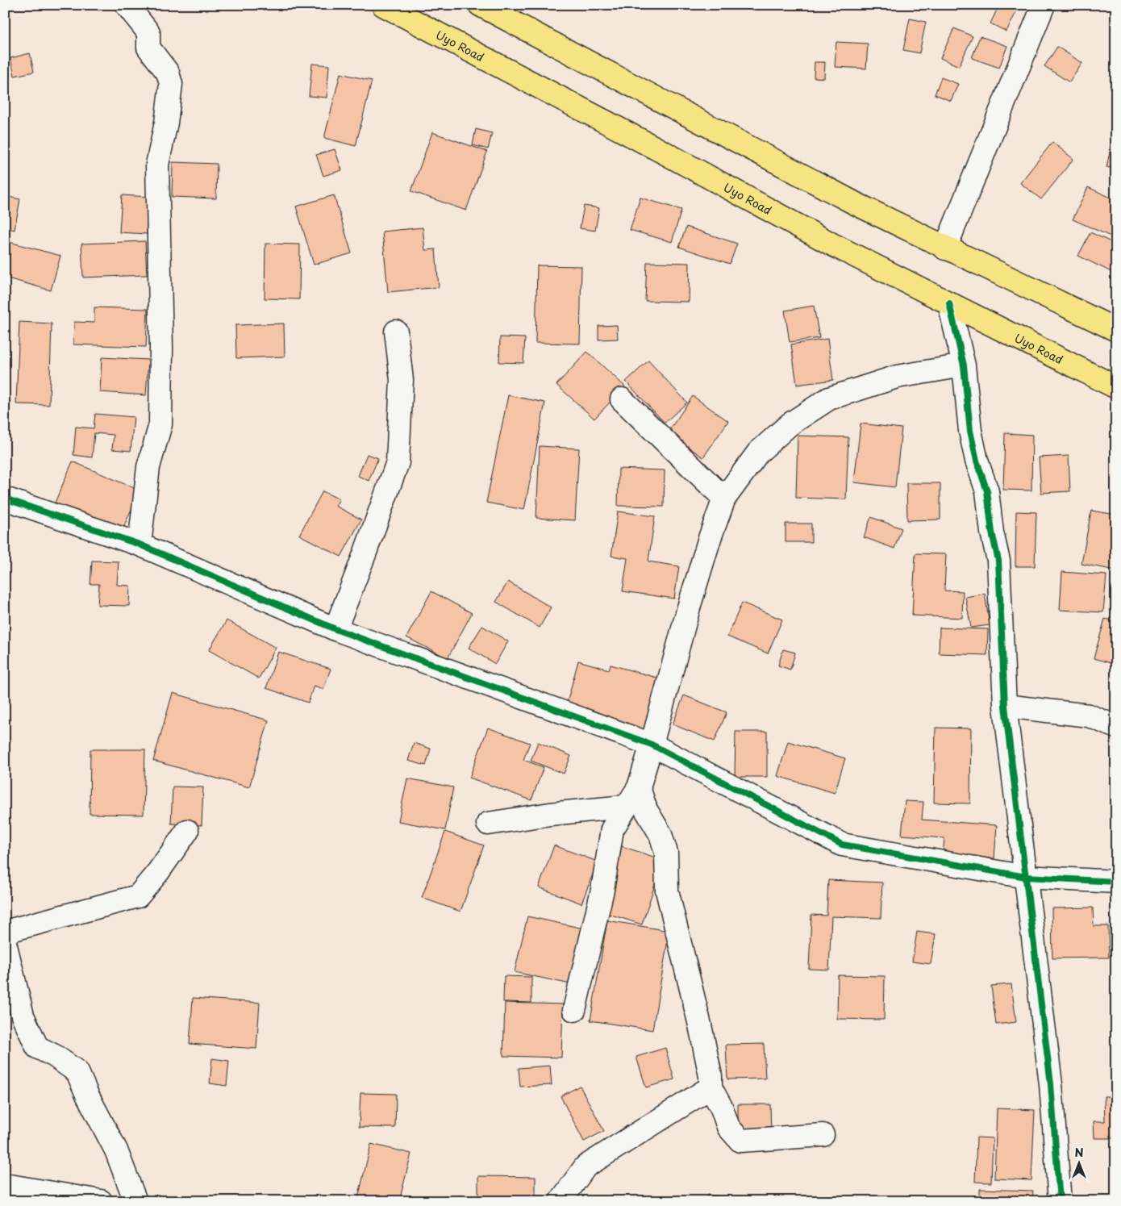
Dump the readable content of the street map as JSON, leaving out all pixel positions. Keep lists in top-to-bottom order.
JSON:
{
  "streets": {
    "highway": ["Uyo Road"]
  },
  "north": "top"
}
